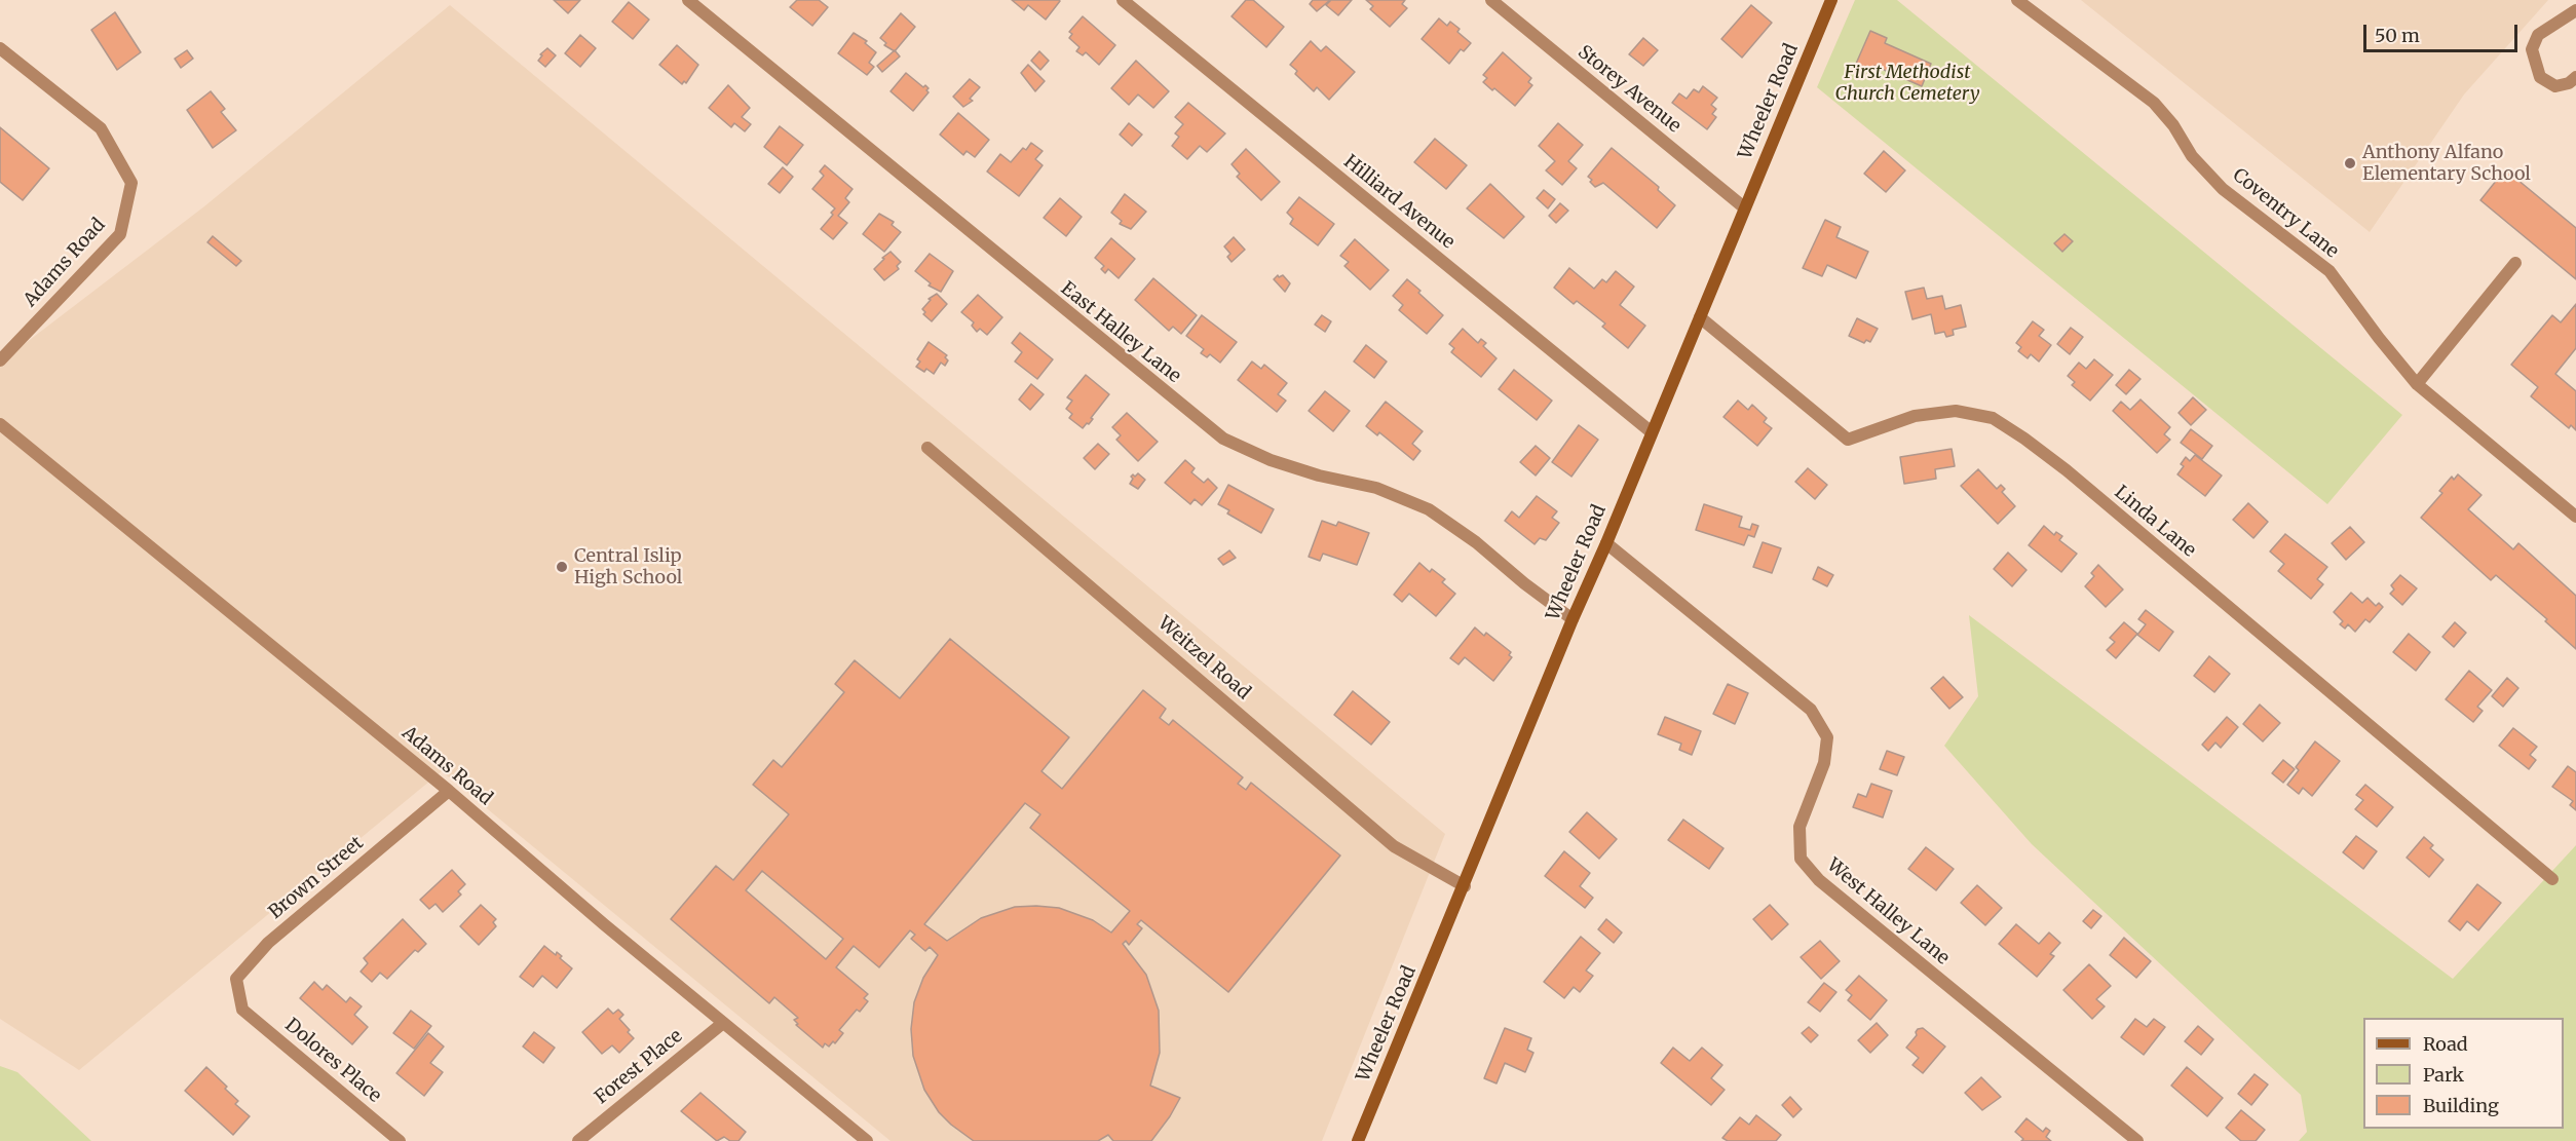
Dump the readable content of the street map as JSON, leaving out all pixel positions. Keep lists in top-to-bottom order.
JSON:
{
  "streets": {
    "main road": ["Wheeler Road"],
    "street": [
      "Storey Avenue",
      "Hilliard Avenue",
      "Coventry Lane",
      "Adams Road",
      "East Halley Lane",
      "Linda Lane",
      "Weitzel Road",
      "Brown Street",
      "West Halley Lane",
      "Dolores Place",
      "Forest Place"
    ]
  },
  "crossings": [
    ["Storey Avenue", "Wheeler Road"],
    ["Wheeler Road", "Hilliard Avenue"],
    ["Wheeler Road", "East Halley Lane"],
    ["Wheeler Road", "Linda Lane"],
    ["Wheeler Road", "Weitzel Road"],
    ["Wheeler Road", "West Halley Lane"],
    ["Adams Road", "Brown Street"],
    ["Adams Road", "Forest Place"],
    ["Brown Street", "Dolores Place"]
  ],
  "parks": ["First Methodist Church Cemetery"],
  "places": ["Anthony Alfano Elementary School", "Central Islip High School"],
  "legend": ["Road", "Park", "Building"],
  "scale_bar": "50 m"
}
